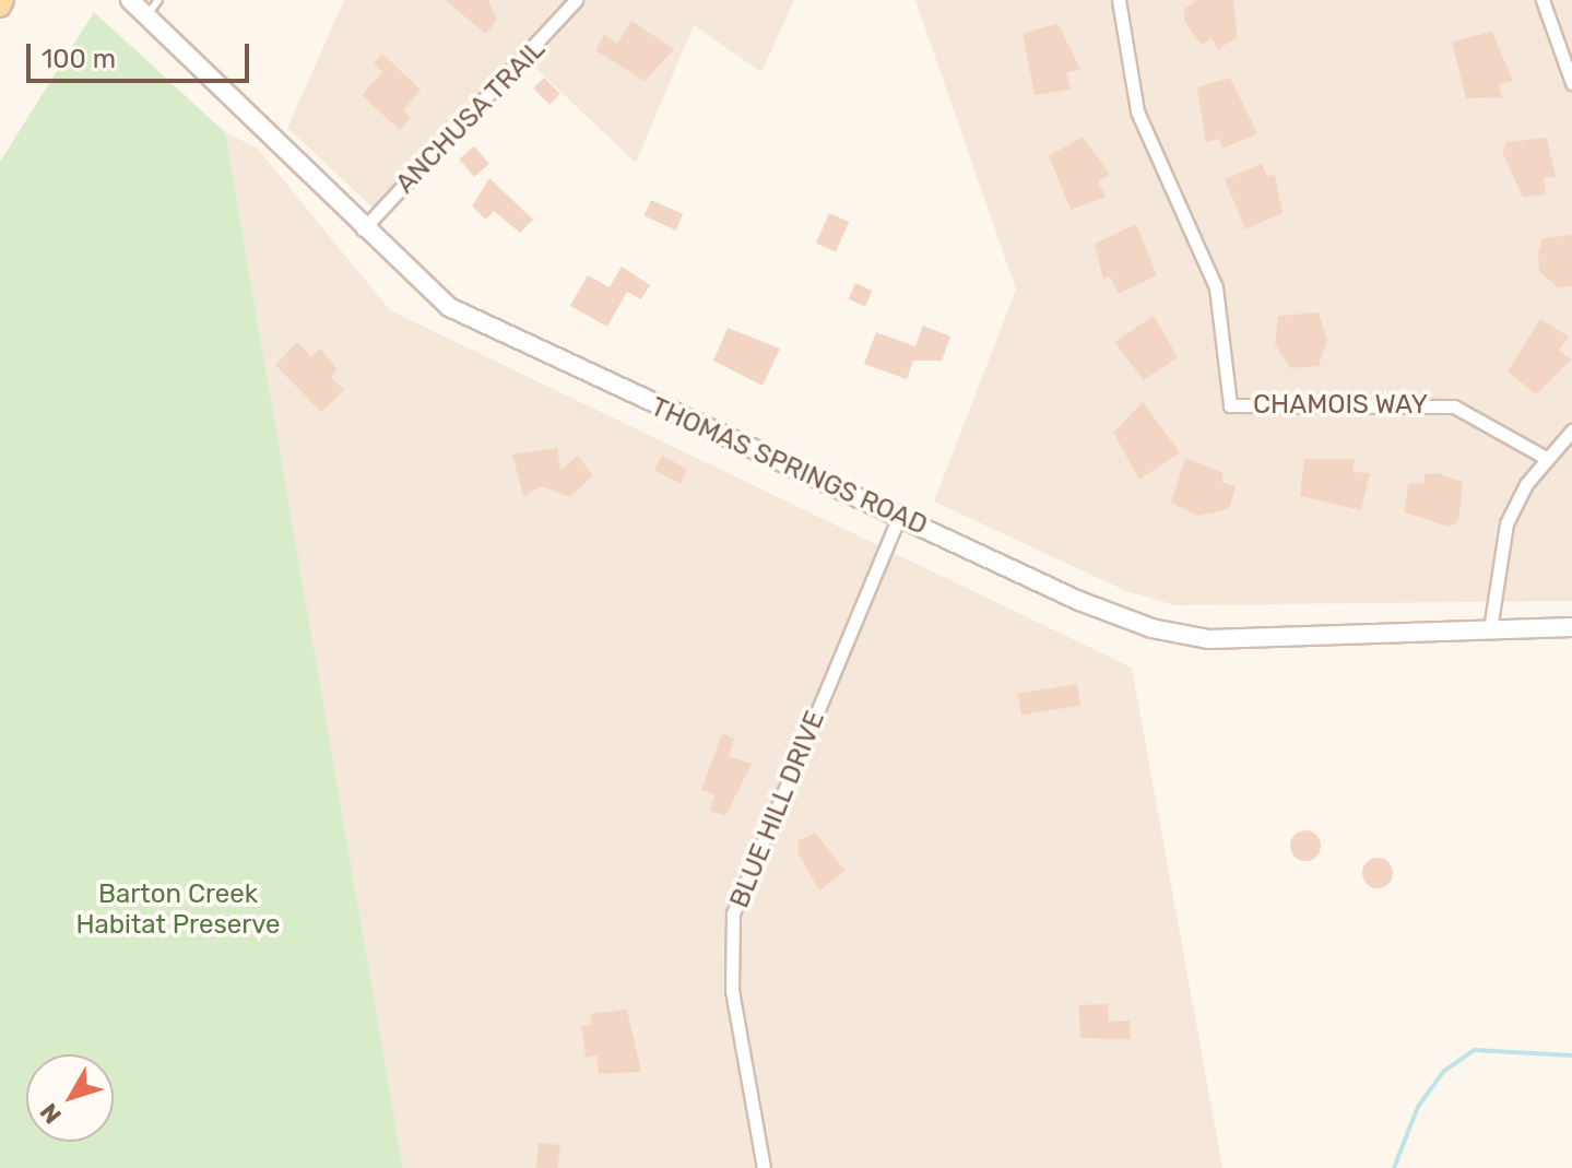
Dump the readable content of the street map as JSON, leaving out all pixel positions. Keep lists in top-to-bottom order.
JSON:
{
  "streets": {
    "street": [
      "ANCHUSA TRAIL",
      "CHAMOIS WAY",
      "THOMAS SPRINGS ROAD",
      "BLUE HILL DRIVE"
    ]
  },
  "crossings": [
    ["ANCHUSA TRAIL", "THOMAS SPRINGS ROAD"],
    ["THOMAS SPRINGS ROAD", "BLUE HILL DRIVE"]
  ],
  "parks": ["Barton Creek Habitat Preserve"],
  "scale_bar": "100 m",
  "north": "bottom left"
}
